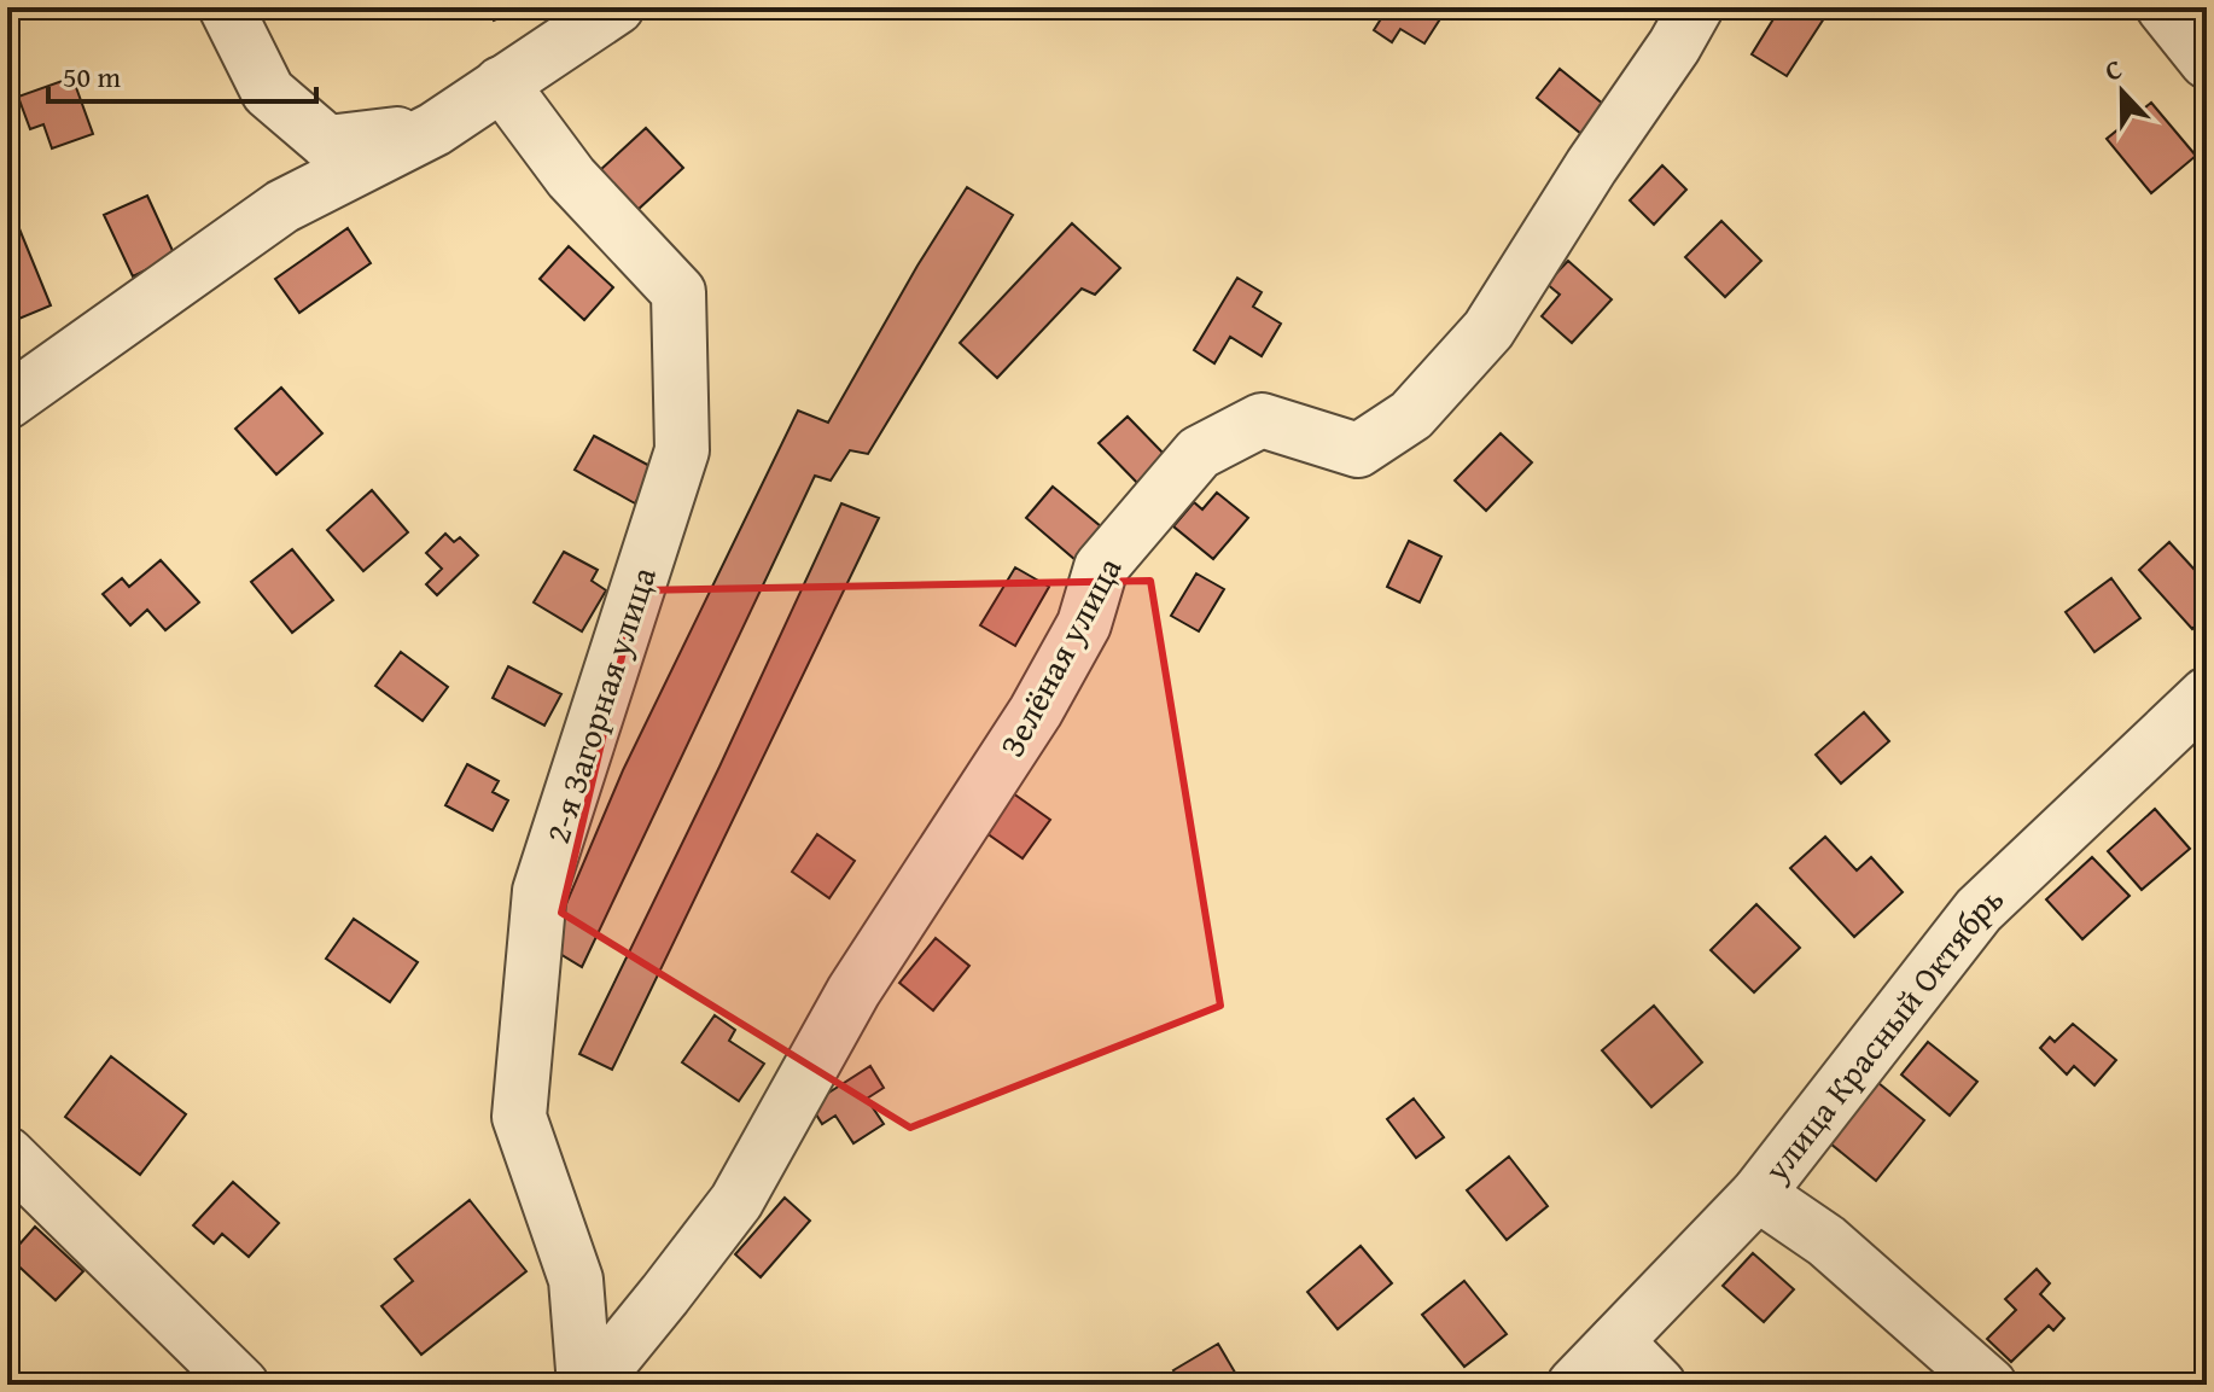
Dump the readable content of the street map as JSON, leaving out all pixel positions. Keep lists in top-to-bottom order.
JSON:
{
  "streets": {
    "street": ["Зелёная улица", "2-я Загорная улица", "улица Красный Октябрь"]
  },
  "scale_bar": "50 m",
  "north": "top"
}
